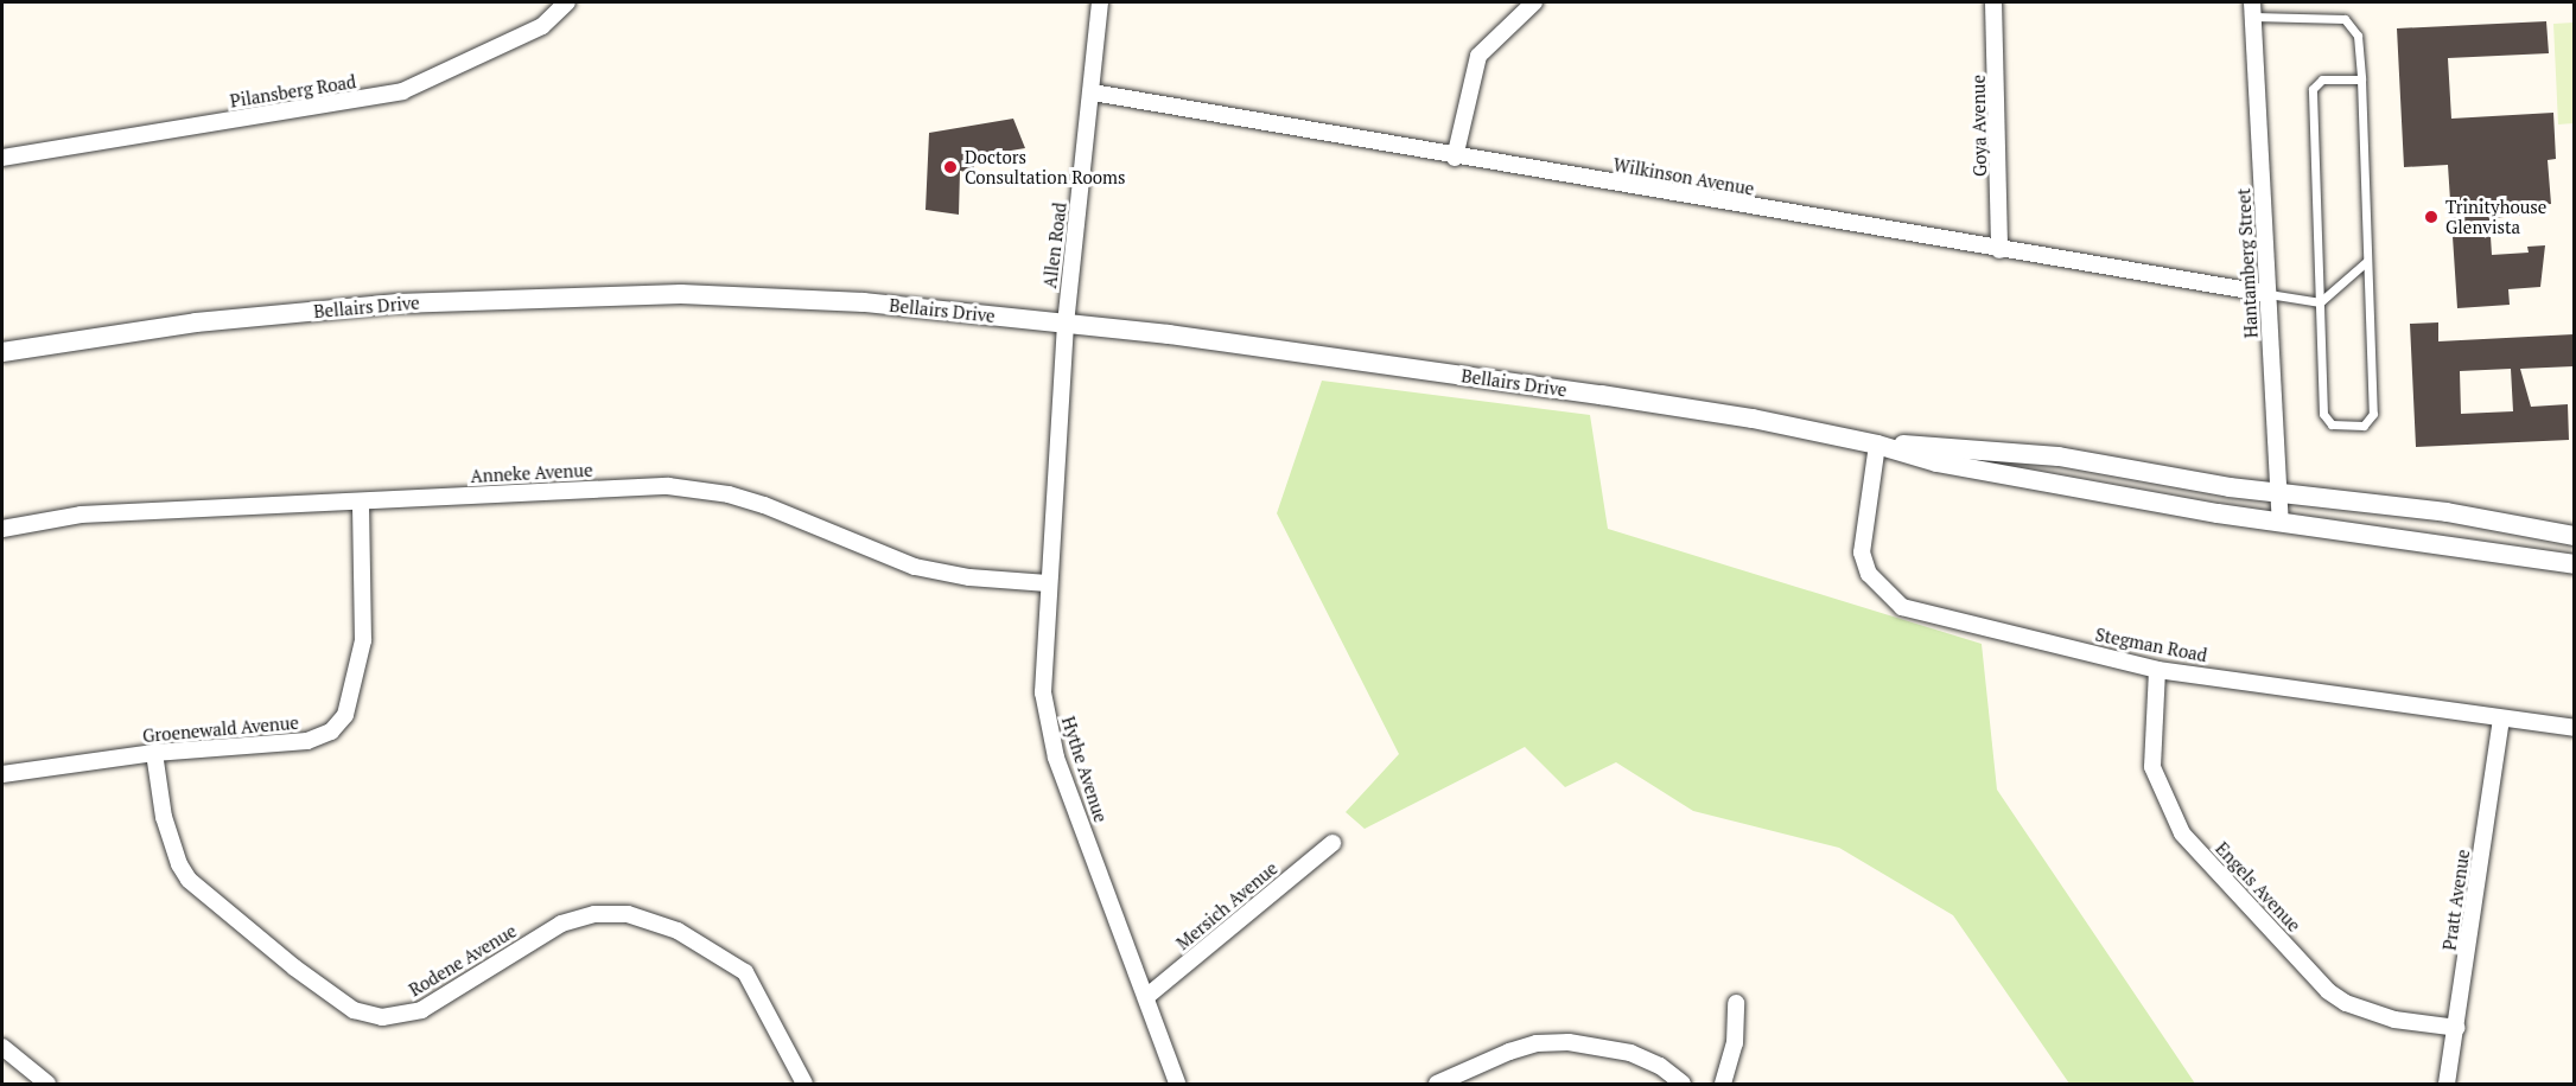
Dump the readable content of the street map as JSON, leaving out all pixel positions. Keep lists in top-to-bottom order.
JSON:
{
  "streets": {
    "street": [
      "Pilansberg Road",
      "Goya Avenue",
      "Wilkinson Avenue",
      "Allen Road",
      "Hantamberg Street",
      "Bellairs Drive",
      "Anneke Avenue",
      "Stegman Road",
      "Groenewald Avenue",
      "Hythe Avenue",
      "Engels Avenue",
      "Pratt Avenue",
      "Mersich Avenue",
      "Rodene Avenue"
    ]
  },
  "crossings": [
    ["Goya Avenue", "Wilkinson Avenue"],
    ["Wilkinson Avenue", "Allen Road"],
    ["Wilkinson Avenue", "Hantamberg Street"],
    ["Allen Road", "Bellairs Drive"],
    ["Allen Road", "Hythe Avenue"],
    ["Bellairs Drive", "Stegman Road"],
    ["Bellairs Drive", "Hythe Avenue"],
    ["Anneke Avenue", "Groenewald Avenue"],
    ["Anneke Avenue", "Hythe Avenue"],
    ["Stegman Road", "Engels Avenue"],
    ["Stegman Road", "Pratt Avenue"],
    ["Groenewald Avenue", "Rodene Avenue"],
    ["Hythe Avenue", "Mersich Avenue"],
    ["Engels Avenue", "Pratt Avenue"]
  ],
  "places": ["Doctors Consultation Rooms", "Trinityhouse Glenvista"]
}
